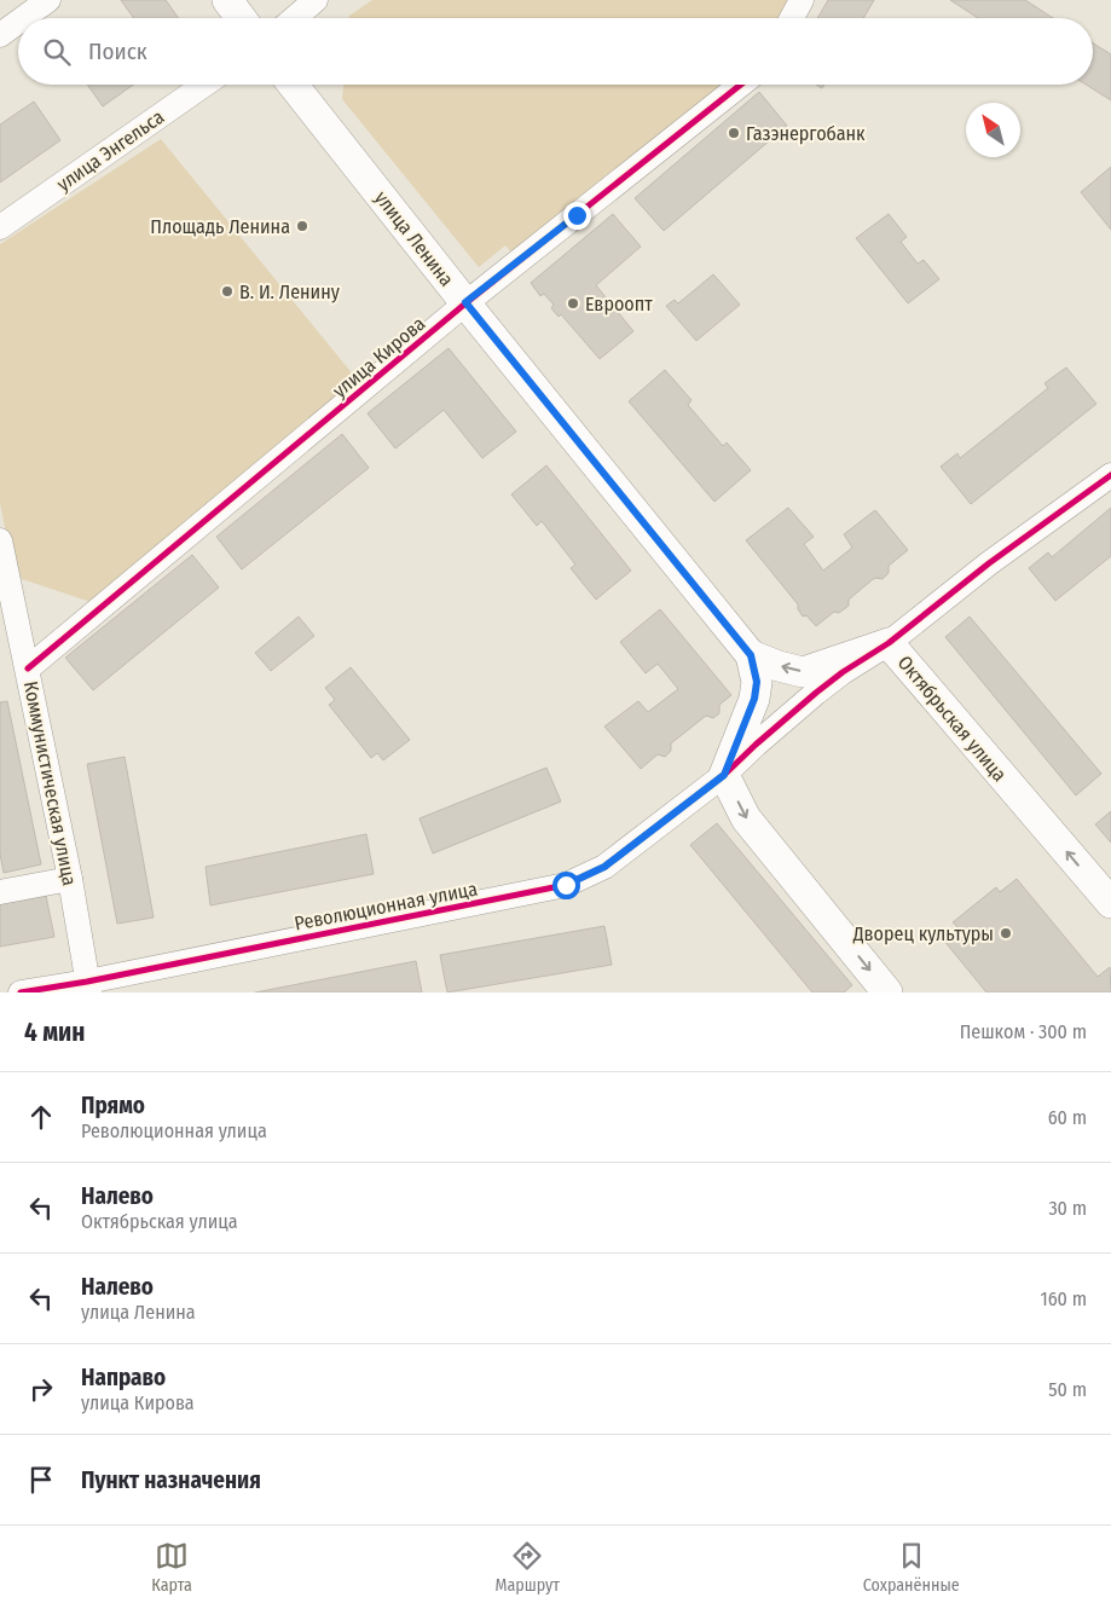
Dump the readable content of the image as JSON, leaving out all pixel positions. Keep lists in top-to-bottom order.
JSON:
{
  "streets": {
    "main road": ["улица Ленина", "Октябрьская улица"],
    "street": [
      "улица Энгельса",
      "улица Кирова",
      "Коммунистическая улица",
      "Революционная улица"
    ]
  },
  "crossings": [
    ["улица Ленина", "улица Кирова"],
    ["улица Ленина", "Октябрьская улица"],
    ["улица Кирова", "Коммунистическая улица"],
    ["Октябрьская улица", "Революционная улица"],
    ["Коммунистическая улица", "Революционная улица"]
  ],
  "places": [
    "Газэнергобанк",
    "Площадь Ленина",
    "В. И. Ленину",
    "Евроопт",
    "Дворец культуры"
  ],
  "north": "top left",
  "page": {
    "search": "Поиск",
    "heading": ["4 мин", "Пешком · 300 m"],
    "list": [
      ["Прямо", "Революционная улица", "60 m"],
      ["Налево", "Октябрьская улица", "30 m"],
      ["Налево", "улица Ленина", "160 m"],
      ["Направо", "улица Кирова", "50 m"],
      "Пункт назначения"
    ],
    "nav": ["Карта", "Маршрут", "Сохранённые"]
  }
}
